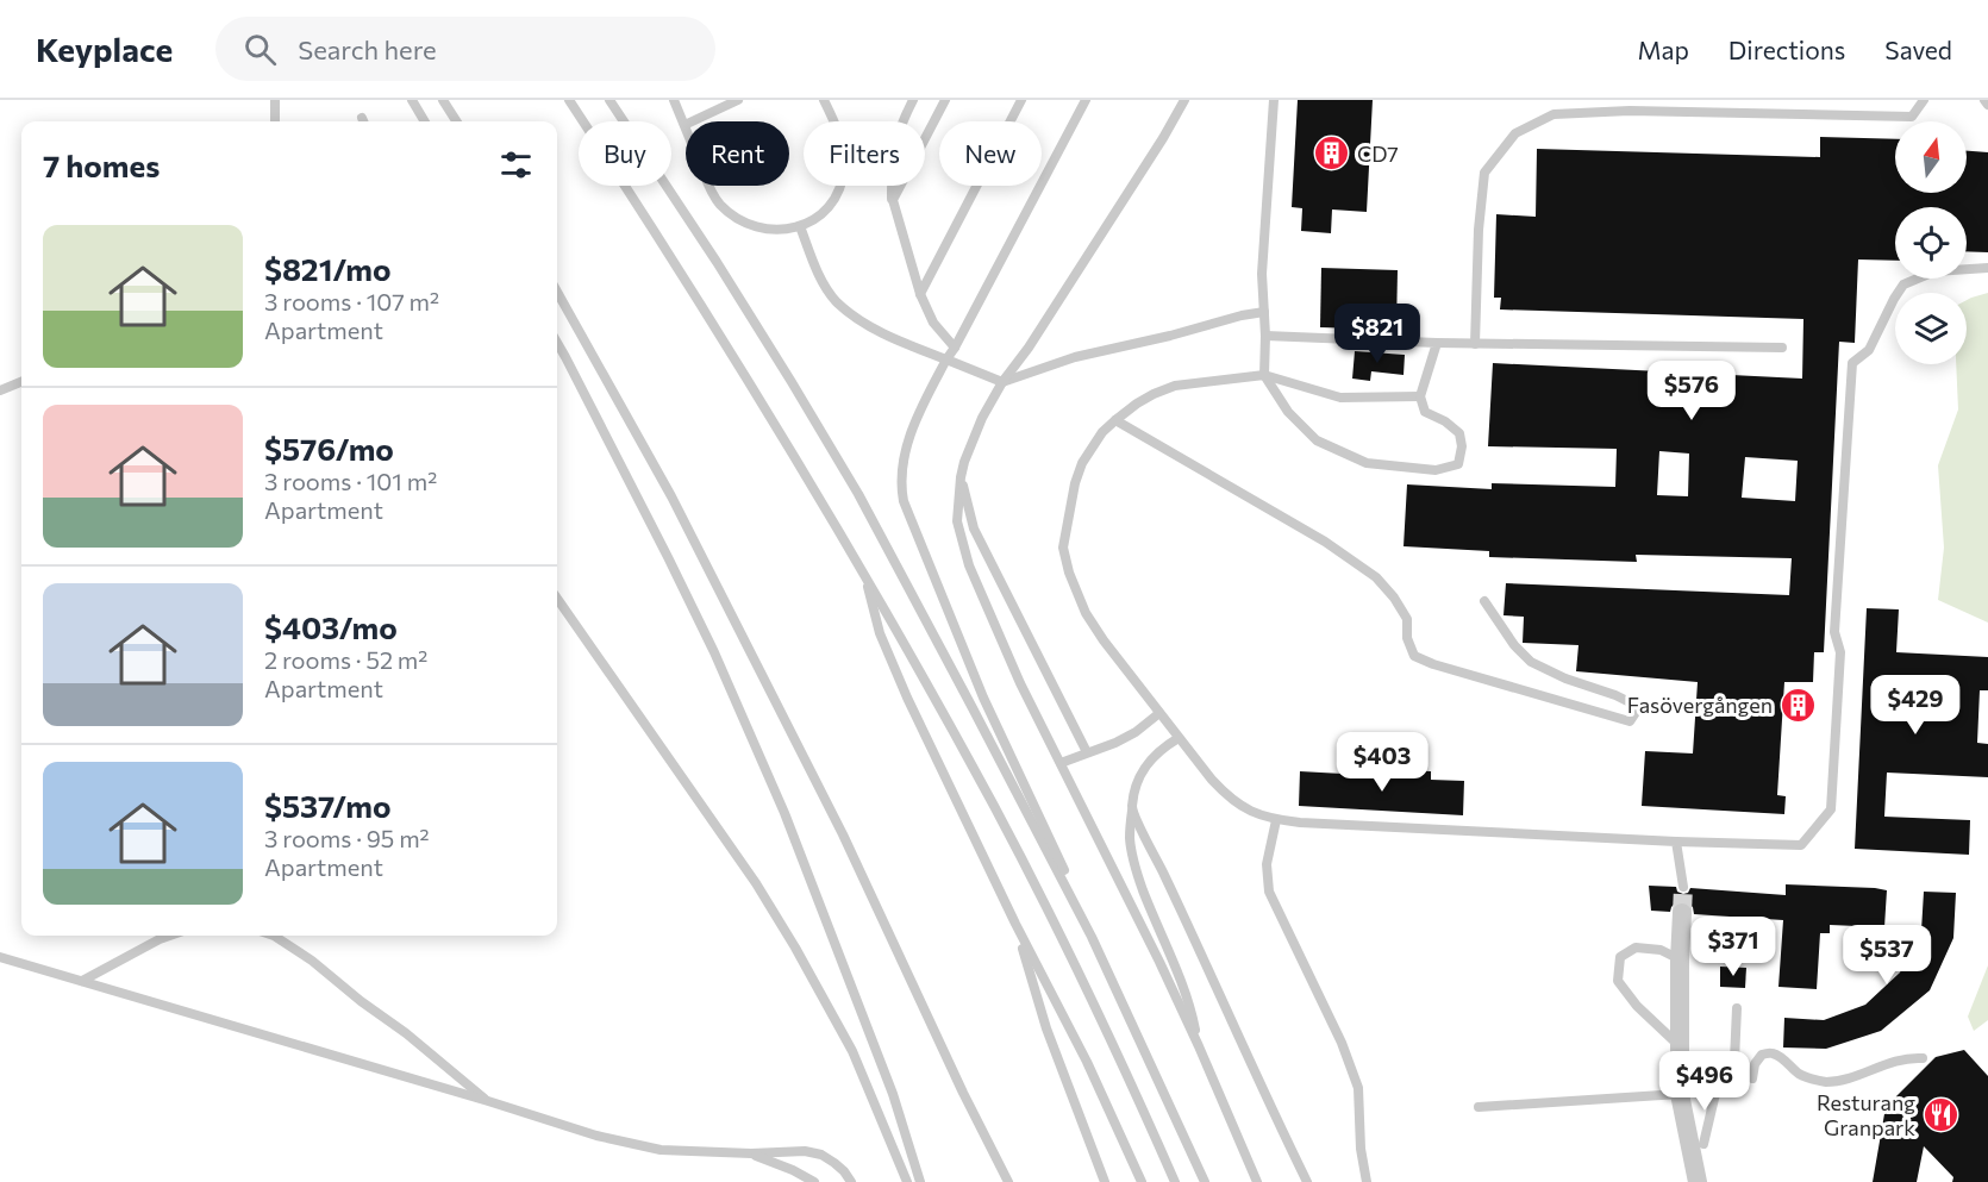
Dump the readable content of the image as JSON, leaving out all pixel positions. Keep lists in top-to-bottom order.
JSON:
{
  "places": {
    "building": ["CD7", "Fasövergången"],
    "restaurant": ["Resturang Granpark"]
  },
  "north": "top",
  "page": {
    "header": "Keyplace",
    "search": "Search here",
    "nav": ["Map", "Directions", "Saved"],
    "chip": [
      "Buy",
      "Rent",
      "Filters",
      "New"
    ],
    "heading": "7 homes",
    "list": [
      {
        "name": "$821/mo",
        "note": "3 rooms · 107 m² · Apartment"
      },
      {
        "name": "$576/mo",
        "note": "3 rooms · 101 m² · Apartment"
      },
      {
        "name": "$403/mo",
        "note": "2 rooms · 52 m² · Apartment"
      },
      {
        "name": "$537/mo",
        "note": "3 rooms · 95 m² · Apartment"
      }
    ],
    "price": [
      "$821",
      "$576",
      "$429",
      "$403",
      "$371",
      "$537",
      "$496"
    ]
  }
}
